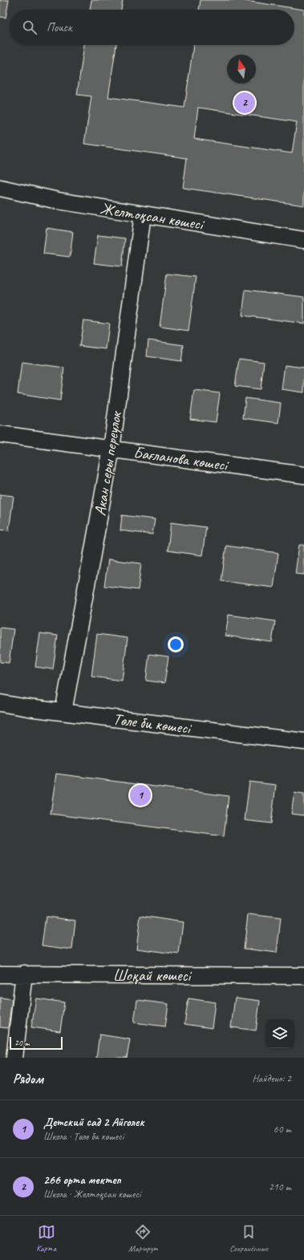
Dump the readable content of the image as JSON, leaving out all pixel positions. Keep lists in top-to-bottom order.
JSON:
{
  "streets": {
    "street": [
      "Желтоқсан көшесі",
      "Бағланова көшесі",
      "Акан серы переулок",
      "Төле би көшесі",
      "Шоқай көшесі"
    ]
  },
  "crossings": [
    ["Желтоқсан көшесі", "Акан серы переулок"],
    ["Бағланова көшесі", "Акан серы переулок"],
    ["Акан серы переулок", "Төле би көшесі"]
  ],
  "scale_bar": "20 m",
  "north": "top",
  "page": {
    "search": "Поиск",
    "pins": ["2", "1"],
    "scale": "20 m",
    "heading": ["Рядом", "Найдено: 2"],
    "list": [
      {
        "mark": "1",
        "name": "Детский сад 2 Айголек",
        "note": "Школа · Төле би көшесі",
        "value": "60 m"
      },
      {
        "mark": "2",
        "name": "266 орта мектеп",
        "note": "Школа · Желтоқсан көшесі",
        "value": "210 m"
      }
    ],
    "nav": ["Карта", "Маршрут", "Сохранённые"]
  }
}
